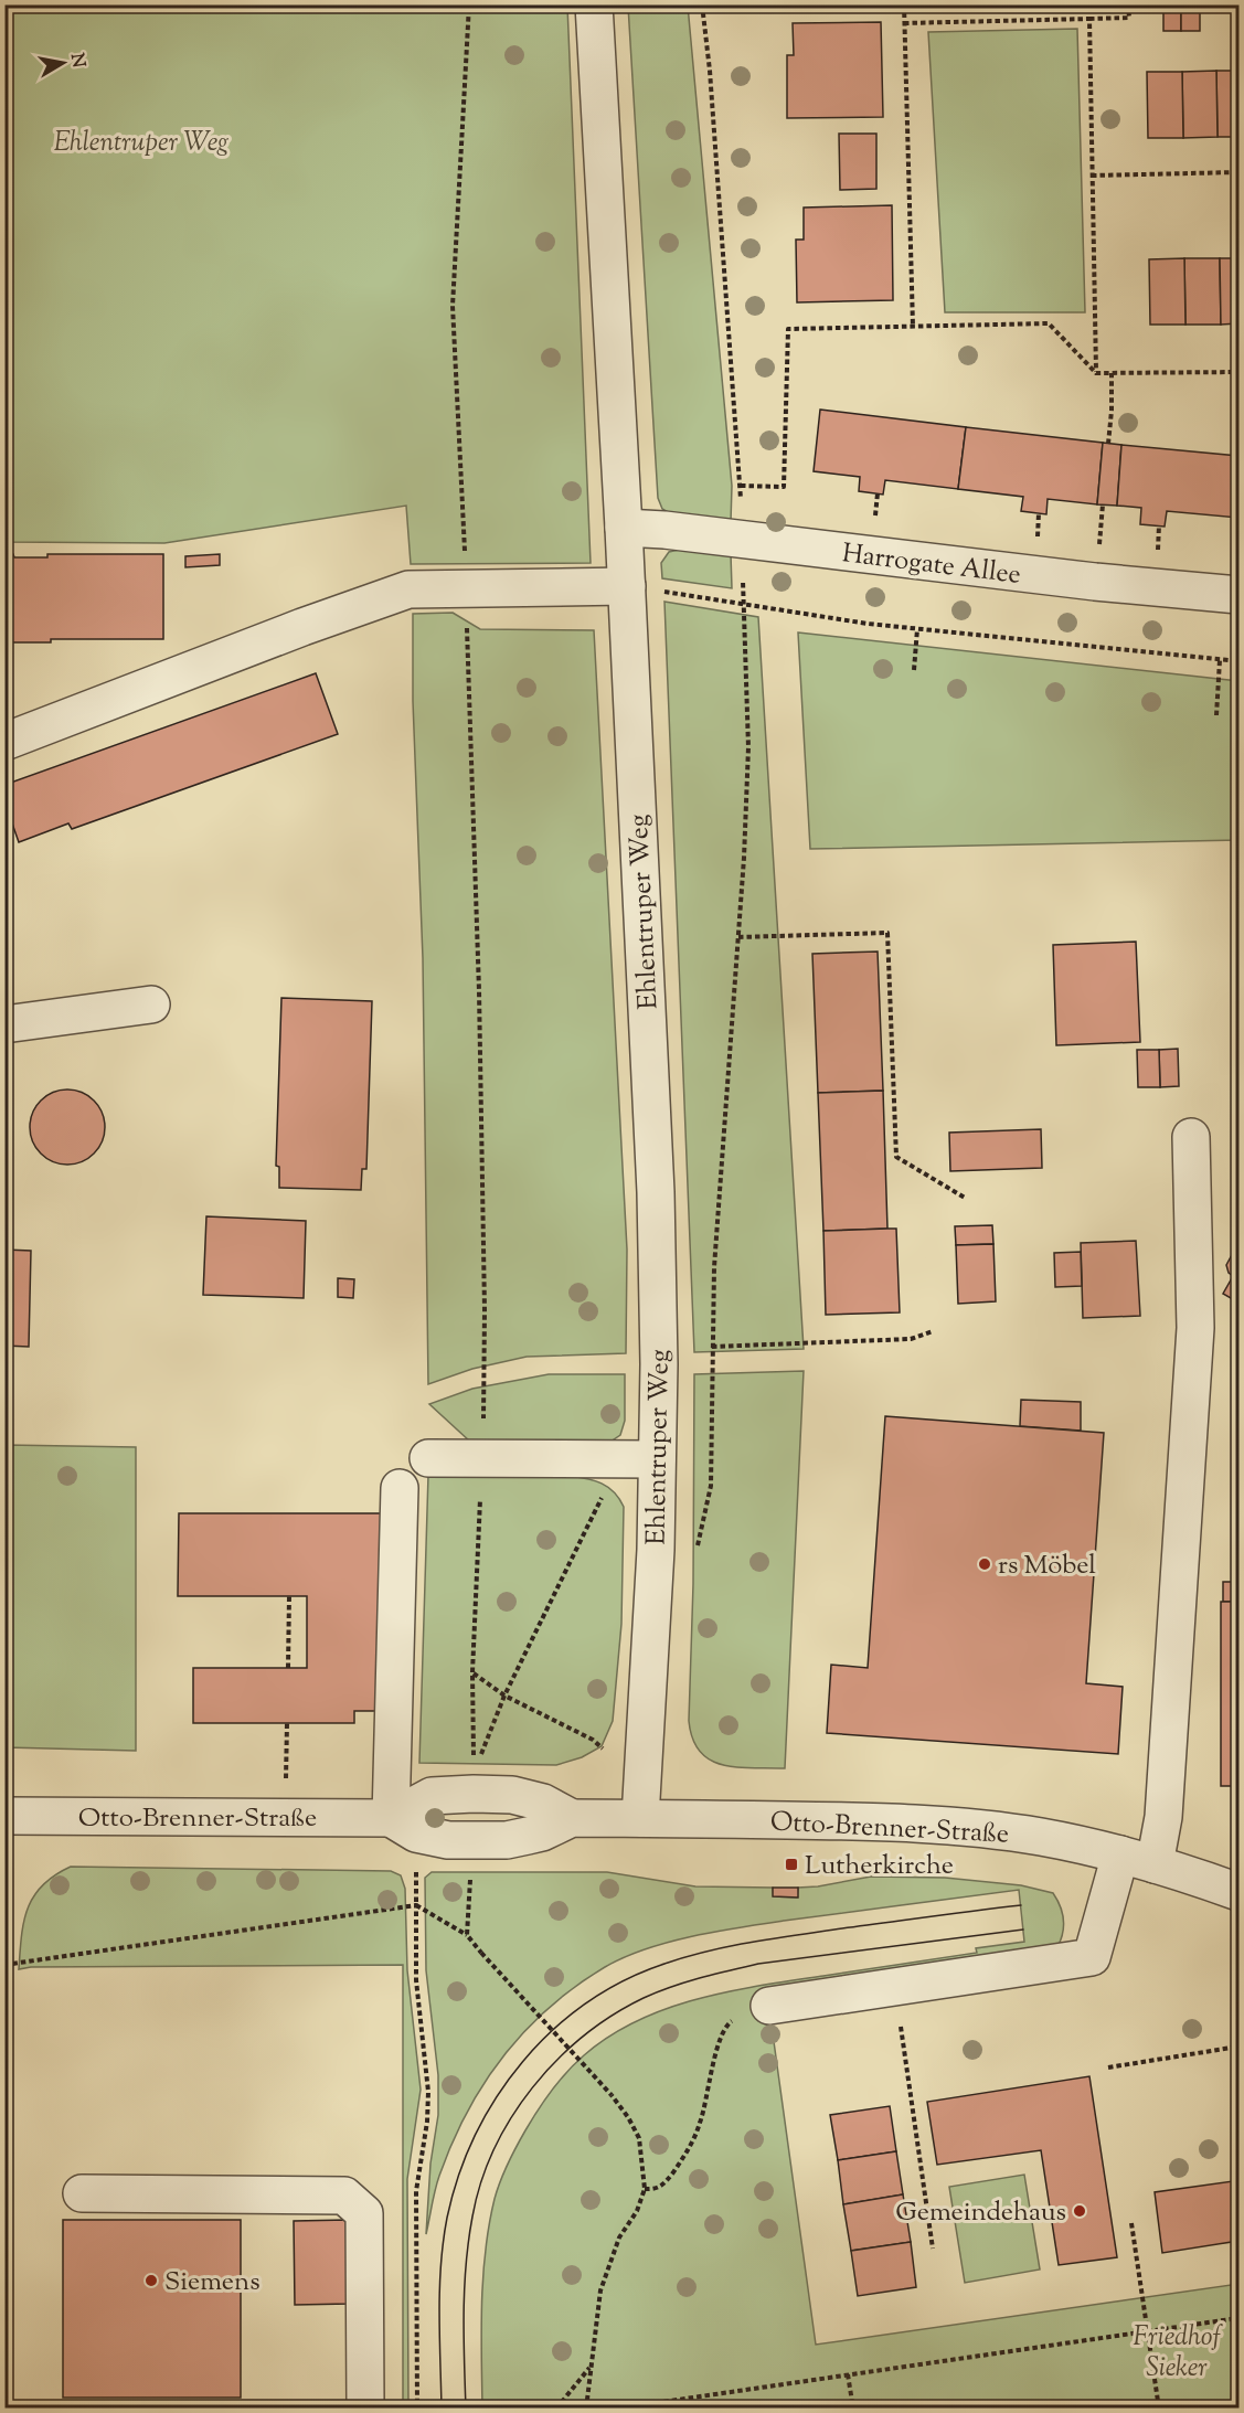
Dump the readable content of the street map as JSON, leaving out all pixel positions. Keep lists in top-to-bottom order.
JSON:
{
  "streets": {
    "street": ["Harrogate Allee", "Ehlentruper Weg", "Otto-Brenner-Straße"]
  },
  "crossings": [
    ["Harrogate Allee", "Ehlentruper Weg"],
    ["Ehlentruper Weg", "Otto-Brenner-Straße"]
  ],
  "parks": ["Ehlentruper Weg", "Friedhof Sieker"],
  "places": {
    "other": ["rs Möbel", "Gemeindehaus", "Siemens"],
    "transit": ["Lutherkirche"]
  },
  "north": "right"
}
